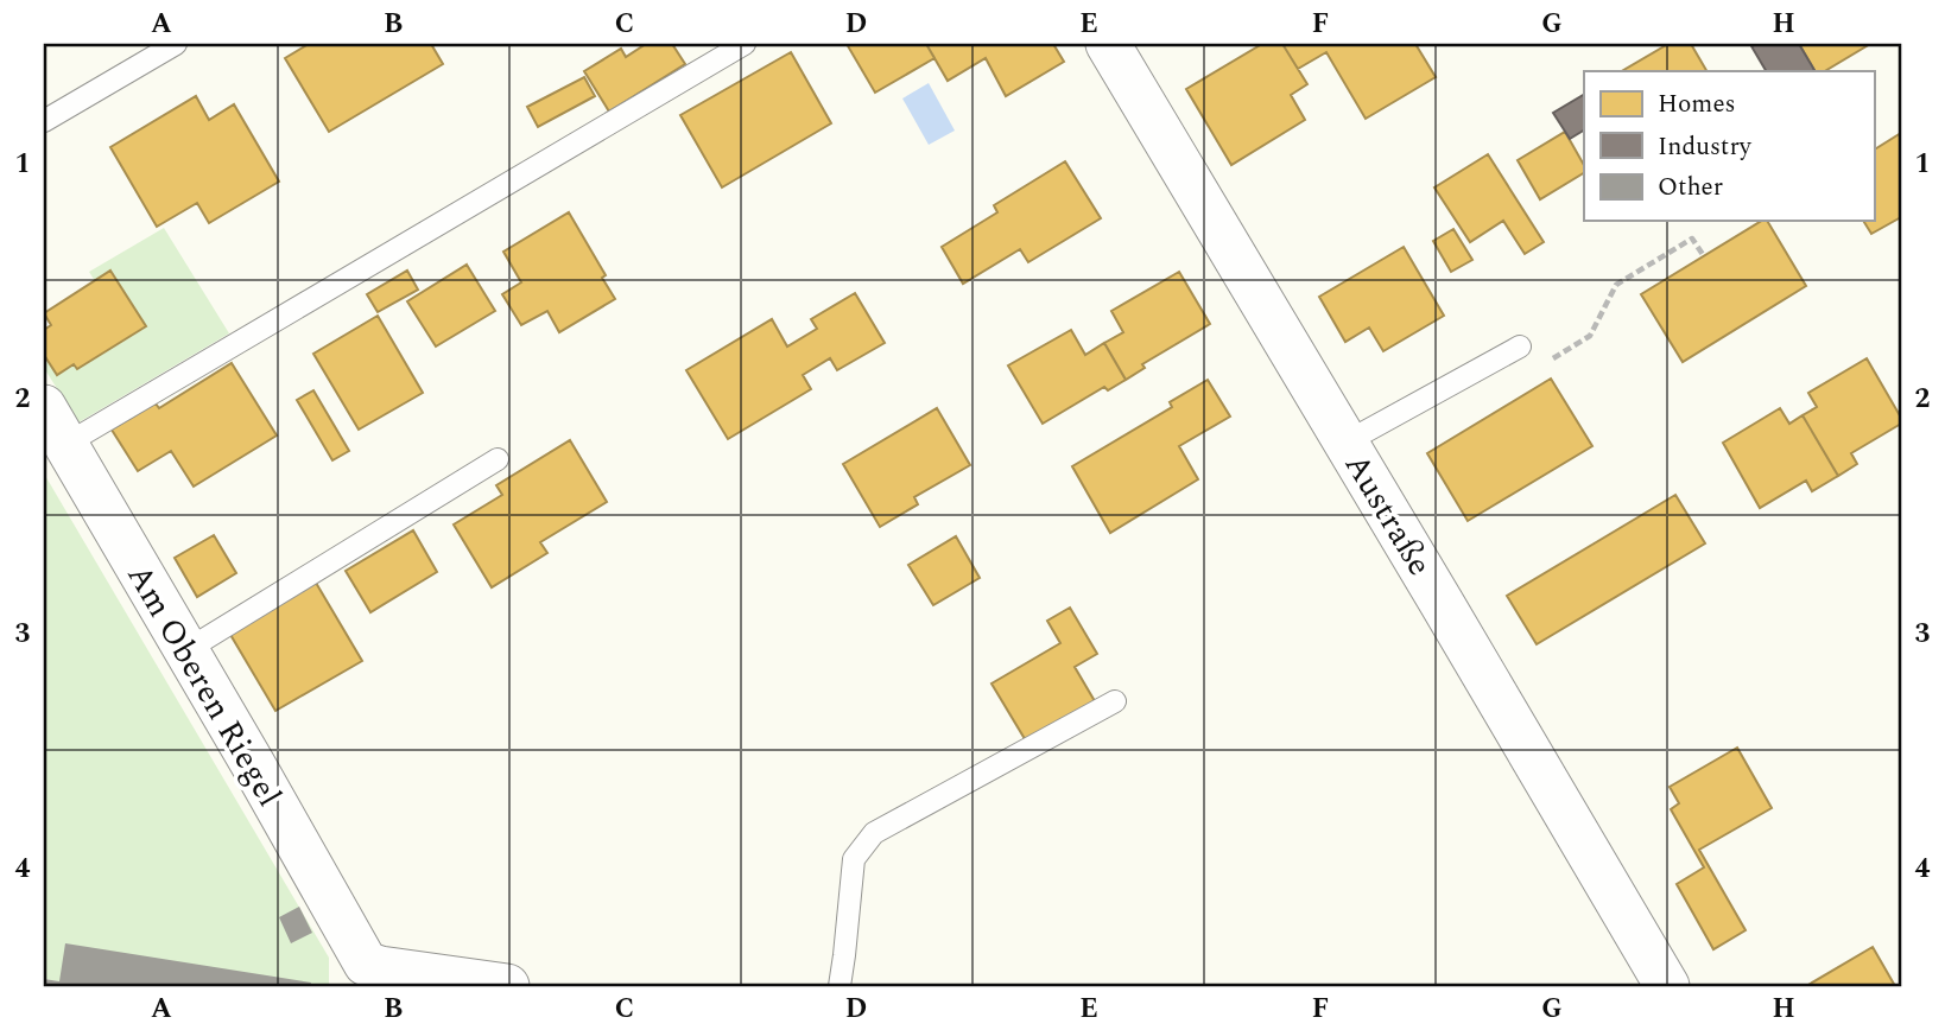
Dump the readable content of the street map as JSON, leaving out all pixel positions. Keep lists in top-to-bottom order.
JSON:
{
  "streets": {
    "street": ["Austraße", "Am Oberen Riegel"]
  },
  "legend": ["Homes", "Industry", "Other"],
  "grid": {
    "columns": [
      "A",
      "B",
      "C",
      "D",
      "E",
      "F",
      "G",
      "H"
    ],
    "rows": [
      "1",
      "2",
      "3",
      "4"
    ]
  }
}
